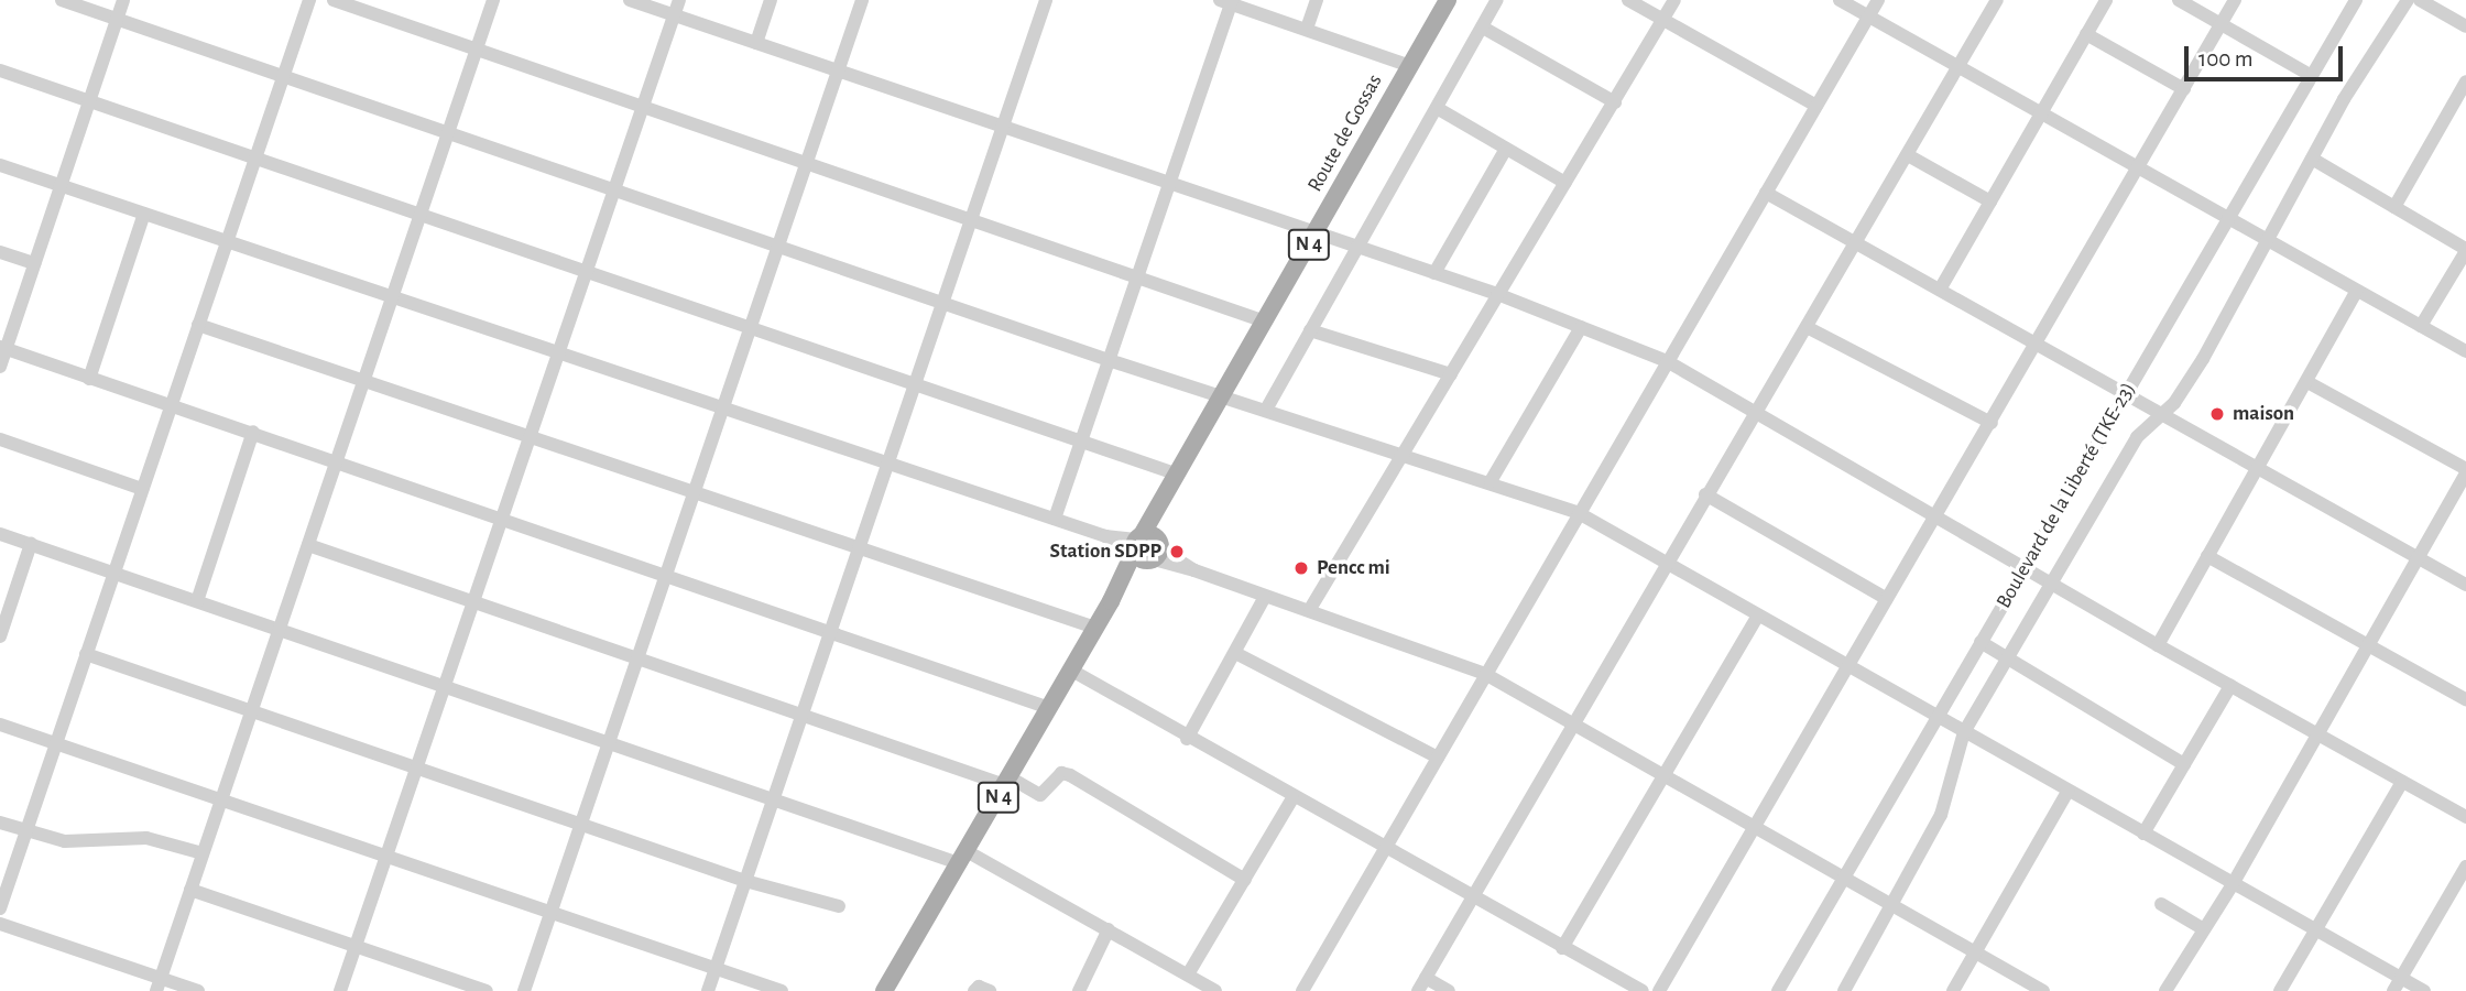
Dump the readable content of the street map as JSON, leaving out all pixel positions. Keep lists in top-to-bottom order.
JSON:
{
  "streets": {
    "main road": ["Route de Gossas", "N 4"],
    "street": ["Boulevard de la Liberté (TKE-23)"]
  },
  "crossings": [
    ["Route de Gossas", "N 4"]
  ],
  "places": ["maison", "Station SDPP", "Pencc mi"],
  "scale_bar": "100 m"
}
